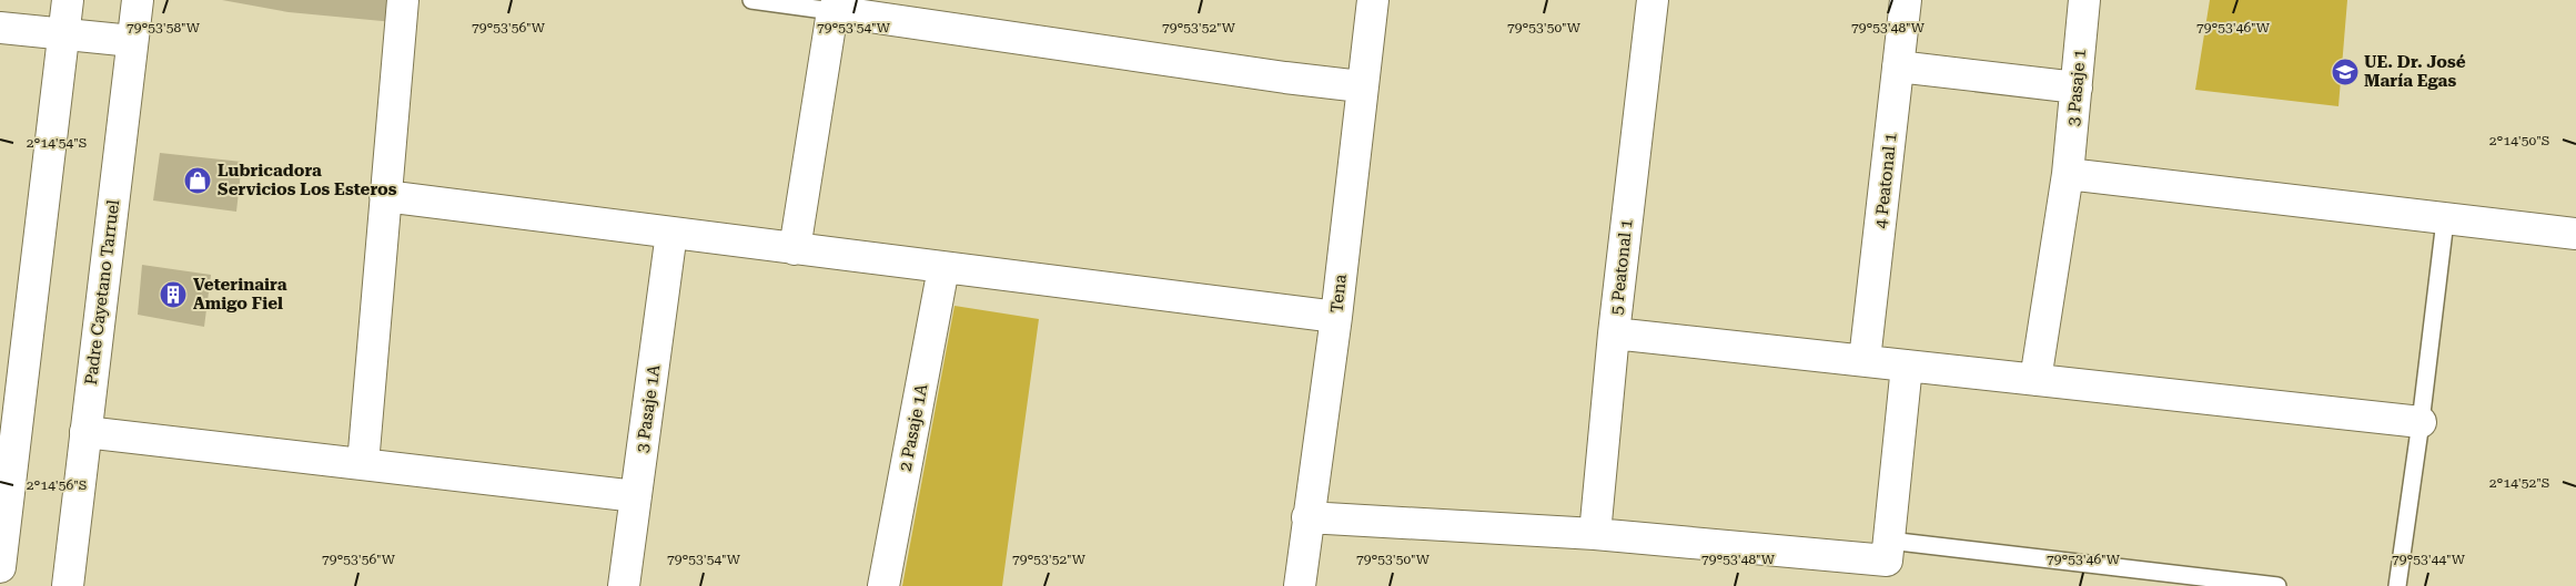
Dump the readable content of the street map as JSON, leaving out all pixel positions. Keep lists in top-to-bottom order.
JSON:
{
  "streets": {
    "street": [
      "3 Pasaje 1",
      "4 Peatonal 1",
      "5 Peatonal 1",
      "Padre Cayetano Tarruel",
      "Tena",
      "3 Pasaje 1A",
      "2 Pasaje 1A"
    ]
  },
  "places": {
    "school or university": ["UE. Dr. José María Egas"],
    "shop": ["Lubricadora Servicios Los Esteros"],
    "building": ["Veterinaira Amigo Fiel"]
  },
  "coordinates": [
    "79°53'58\"W",
    "79°53'56\"W",
    "79°53'54\"W",
    "79°53'52\"W",
    "79°53'50\"W",
    "79°53'48\"W",
    "79°53'46\"W",
    "2°14'50\"S",
    "2°14'54\"S",
    "2°14'52\"S",
    "2°14'56\"S",
    "79°53'44\"W"
  ]
}
